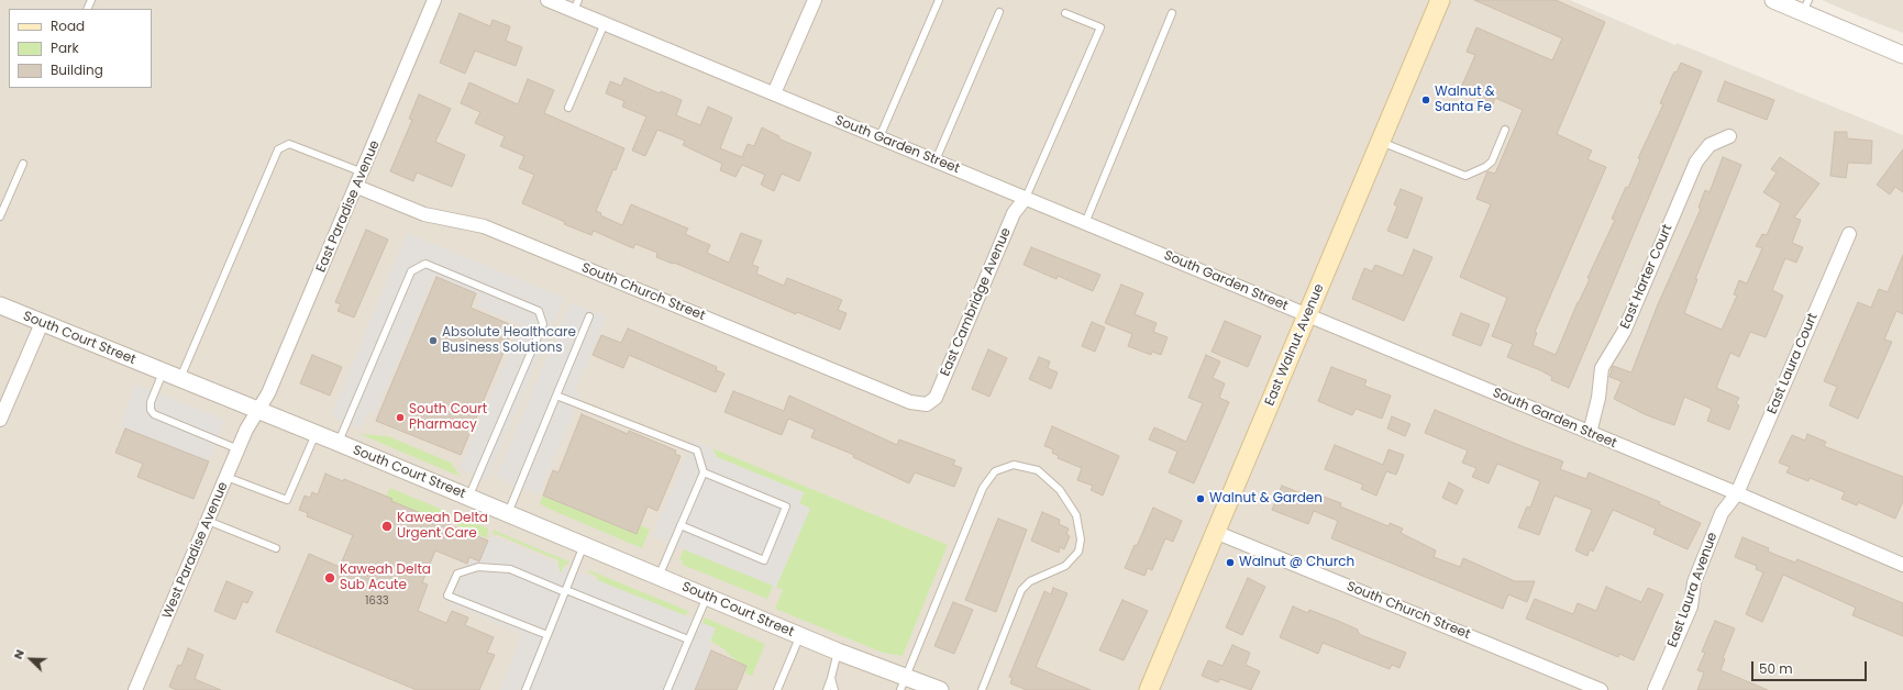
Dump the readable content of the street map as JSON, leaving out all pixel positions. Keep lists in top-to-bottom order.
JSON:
{
  "streets": {
    "main road": ["East Walnut Avenue"],
    "street": [
      "South Garden Street",
      "East Paradise Avenue",
      "East Harter Court",
      "South Church Street",
      "East Cambridge Avenue",
      "South Court Street",
      "East Laura Court",
      "West Paradise Avenue",
      "East Laura Avenue"
    ]
  },
  "crossings": [
    ["South Garden Street", "East Harter Court"],
    ["South Garden Street", "East Cambridge Avenue"],
    ["South Garden Street", "East Walnut Avenue"],
    ["South Garden Street", "East Laura Court"],
    ["South Garden Street", "East Laura Avenue"],
    ["East Paradise Avenue", "South Church Street"],
    ["East Paradise Avenue", "South Court Street"],
    ["East Paradise Avenue", "West Paradise Avenue"],
    ["South Church Street", "East Cambridge Avenue"],
    ["South Church Street", "East Walnut Avenue"],
    ["South Court Street", "West Paradise Avenue"],
    ["East Laura Court", "East Laura Avenue"]
  ],
  "places": [
    "Walnut & Santa Fe",
    "Absolute Healthcare Business Solutions",
    "South Court Pharmacy",
    "Walnut & Garden",
    "Kaweah Delta Urgent Care",
    "Walnut @ Church",
    "Kaweah Delta Sub Acute"
  ],
  "house_numbers": ["1633"],
  "legend": ["Road", "Park", "Building"],
  "scale_bar": "50 m",
  "north": "top left"
}
